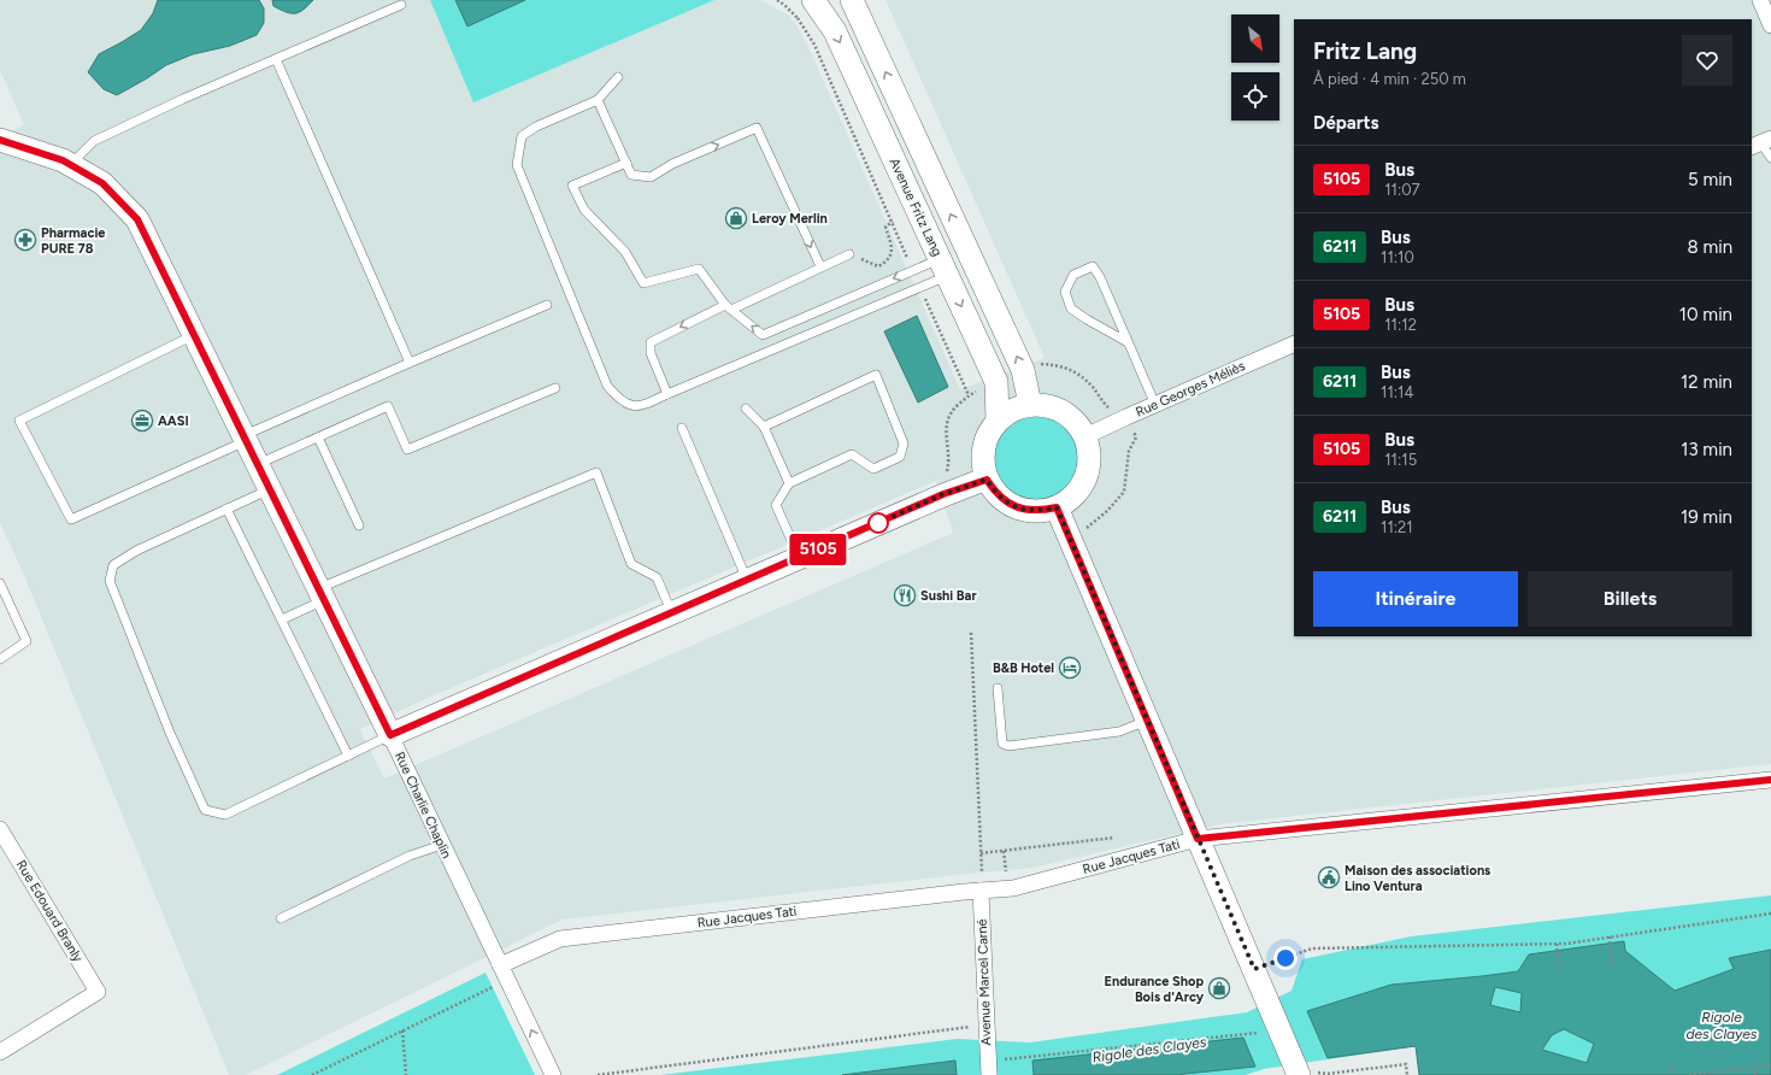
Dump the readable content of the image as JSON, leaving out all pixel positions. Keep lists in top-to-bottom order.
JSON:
{
  "streets": {
    "street": [
      "Avenue Fritz Lang",
      "Rue Georges Méliès",
      "Rue Charlie Chaplin",
      "Rue Jacques Tati",
      "Rue Edouard Branly",
      "Avenue Marcel Carné"
    ]
  },
  "crossings": [
    ["Avenue Fritz Lang", "Rue Georges Méliès"],
    ["Rue Charlie Chaplin", "Rue Jacques Tati"],
    ["Rue Jacques Tati", "Avenue Marcel Carné"]
  ],
  "water": ["Rigole des Clayes"],
  "places": {
    "shop": ["Leroy Merlin", "Endurance Shop Bois d'Arcy"],
    "pharmacy": ["Pharmacie PURE 78"],
    "office": ["AASI"],
    "restaurant": ["Sushi Bar"],
    "hotel": ["B&B Hotel"],
    "public building": ["Maison des associations Lino Ventura"]
  },
  "lines": ["bus line 5105"],
  "north": "bottom right",
  "page": {
    "on_map": "5105",
    "heading": [
      ["Fritz Lang", "À pied · 4 min · 250 m"],
      "Départs"
    ],
    "list": [
      {
        "mark": "5105",
        "name": "Bus",
        "note": "11:07",
        "value": "5 min"
      },
      {
        "mark": "6211",
        "name": "Bus",
        "note": "11:10",
        "value": "8 min"
      },
      {
        "mark": "5105",
        "name": "Bus",
        "note": "11:12",
        "value": "10 min"
      },
      {
        "mark": "6211",
        "name": "Bus",
        "note": "11:14",
        "value": "12 min"
      },
      {
        "mark": "5105",
        "name": "Bus",
        "note": "11:15",
        "value": "13 min"
      },
      {
        "mark": "6211",
        "name": "Bus",
        "note": "11:21",
        "value": "19 min"
      }
    ],
    "buttons": ["Itinéraire", "Billets"]
  }
}
